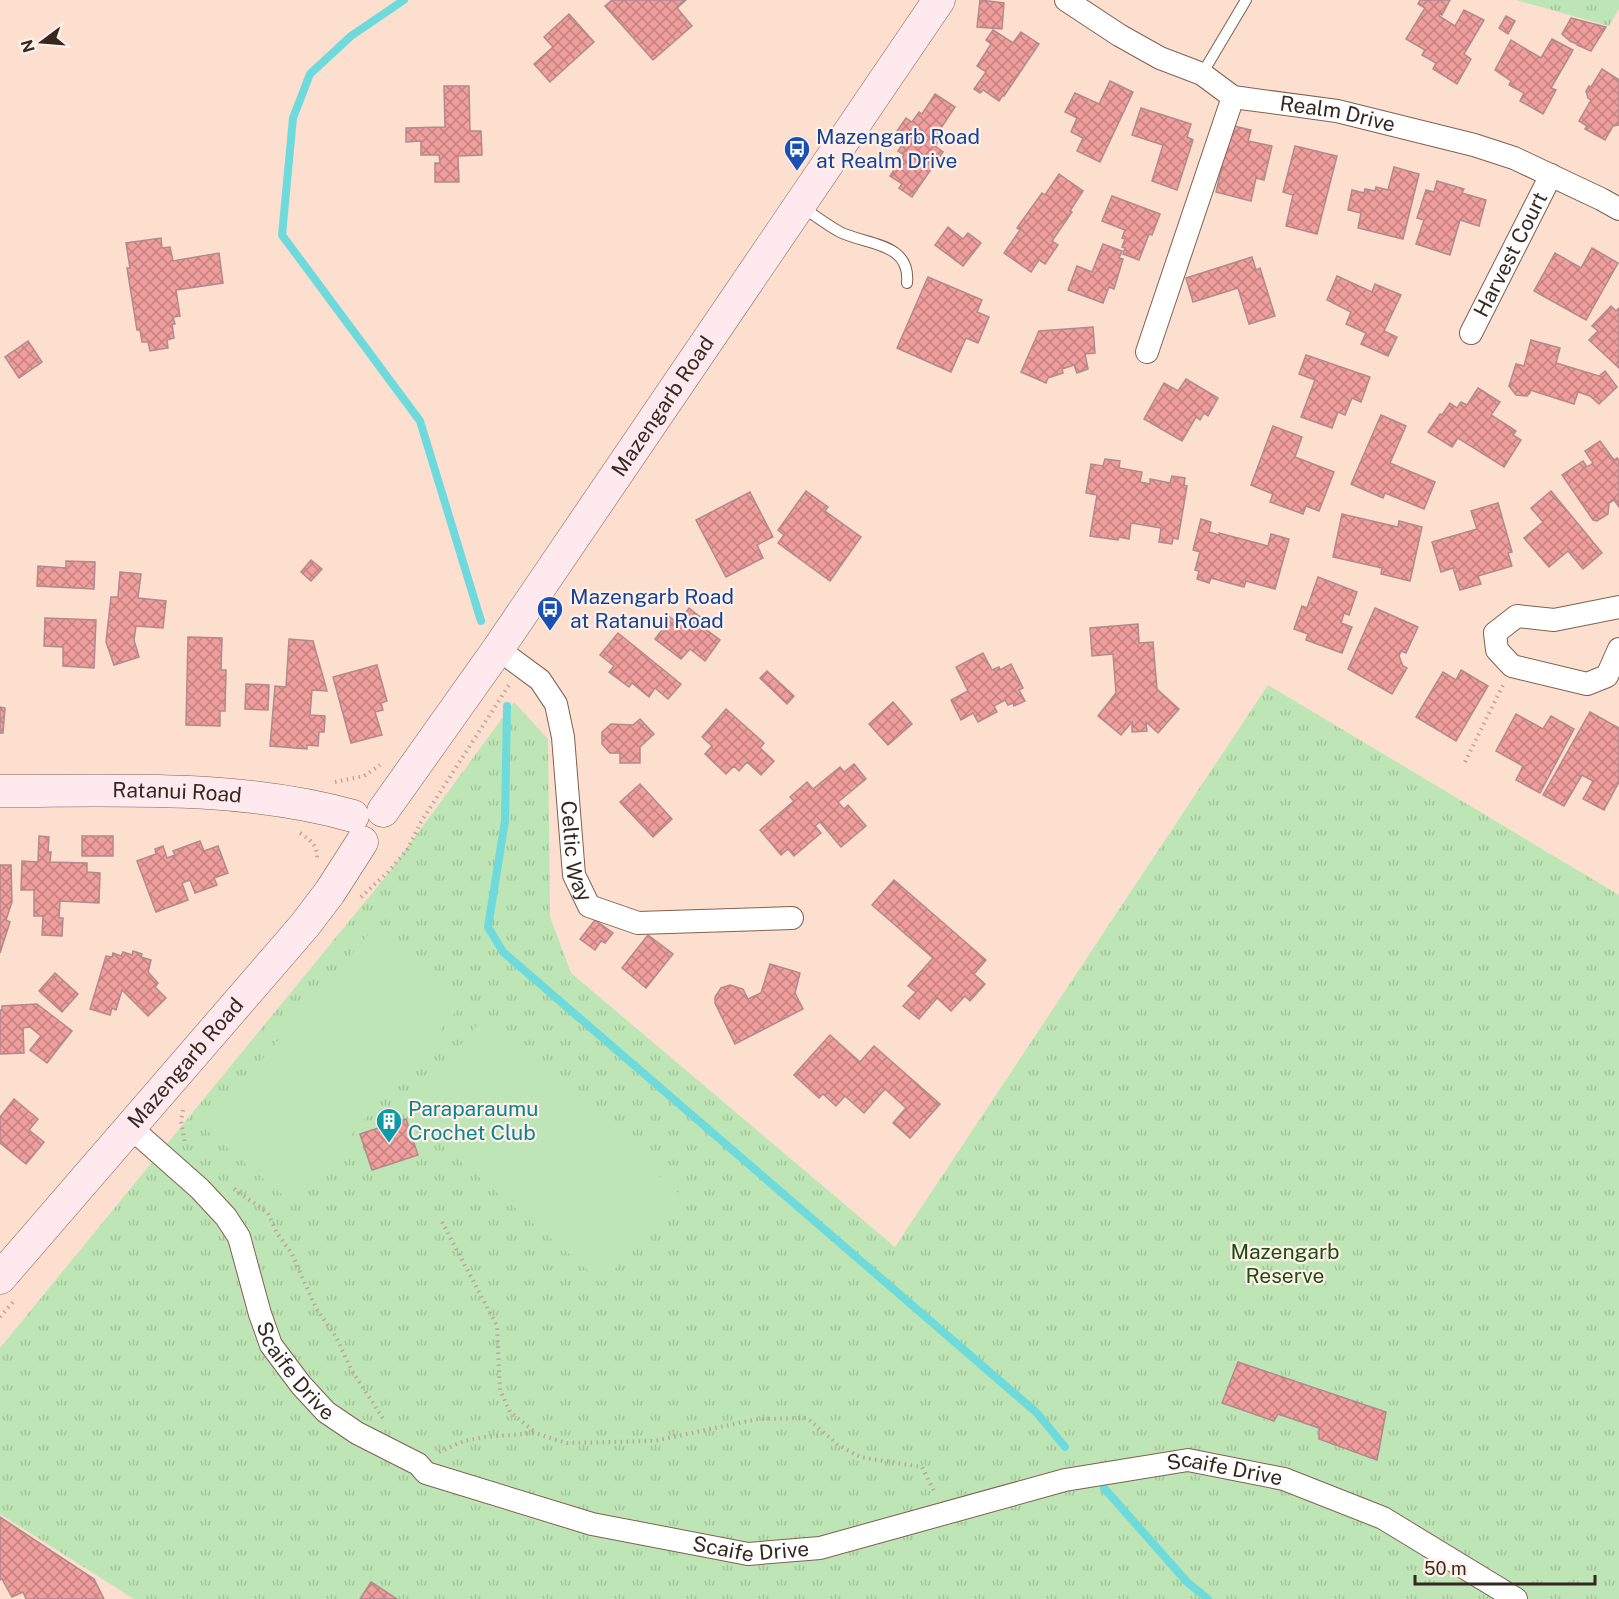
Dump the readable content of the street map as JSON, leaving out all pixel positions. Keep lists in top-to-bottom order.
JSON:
{
  "streets": {
    "main road": ["Mazengarb Road", "Ratanui Road"],
    "street": [
      "Realm Drive",
      "Harvest Court",
      "Celtic Way",
      "Scaife Drive"
    ]
  },
  "crossings": [
    ["Realm Drive", "Harvest Court"],
    ["Mazengarb Road", "Ratanui Road"],
    ["Mazengarb Road", "Celtic Way"],
    ["Mazengarb Road", "Scaife Drive"]
  ],
  "parks": ["Mazengarb Reserve"],
  "places": {
    "bus stop": ["Mazengarb Road at Realm Drive", "Mazengarb Road at Ratanui Road"],
    "building": ["Paraparaumu Crochet Club"]
  },
  "scale_bar": "50 m",
  "north": "left"
}
